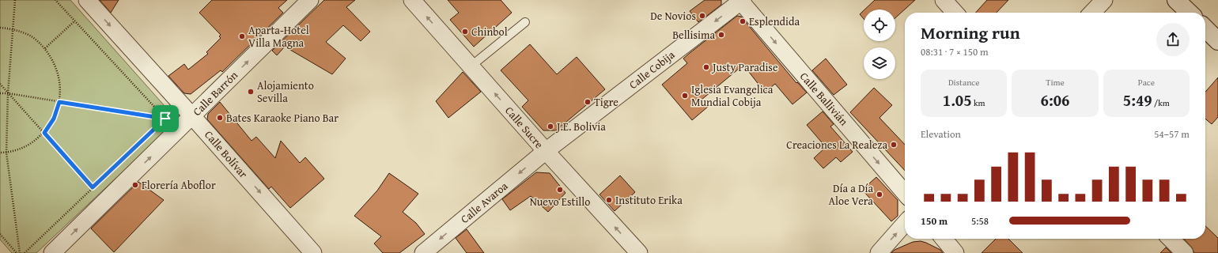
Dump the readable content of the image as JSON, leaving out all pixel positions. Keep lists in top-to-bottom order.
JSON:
{
  "streets": {
    "street": [
      "Calle Cobija",
      "Calle Barrón",
      "Calle Ballivián",
      "Calle Sucre",
      "Calle Bolívar",
      "Calle Avaroa"
    ]
  },
  "crossings": [
    ["Calle Cobija", "Calle Ballivián"],
    ["Calle Cobija", "Calle Sucre"],
    ["Calle Cobija", "Calle Avaroa"],
    ["Calle Barrón", "Calle Bolívar"],
    ["Calle Sucre", "Calle Avaroa"]
  ],
  "one_way": [
    "Calle Cobija",
    "Calle Barrón",
    "Calle Ballivián",
    "Calle Sucre",
    "Calle Bolívar",
    "Calle Avaroa"
  ],
  "places": [
    "De Novios",
    "Esplendida",
    "Chinbol",
    "Bellisima",
    "Aparta-Hotel Villa Magna",
    "Justy Paradise",
    "Alojamiento Sevilla",
    "Iglesia Evangelica Mundial Cobija",
    "Tigre",
    "Bates Karaoke Piano Bar",
    "J.E. Bolivia",
    "Creaciones La Realeza",
    "Florería Aboflor",
    "Nuevo Estillo",
    "Día a Día Aloe Vera",
    "Instituto Erika"
  ],
  "page": {
    "heading": ["Morning run", "08:31 · 7 × 150 m"],
    "stats": [
      ["Distance", "1.05 km"],
      ["Time", "6:06"],
      ["Pace", "5:49 /km"]
    ],
    "chart": ["Elevation", "54–57 m"],
    "list": [
      {
        "name": "150 m",
        "note": "5:58"
      }
    ]
  }
}
